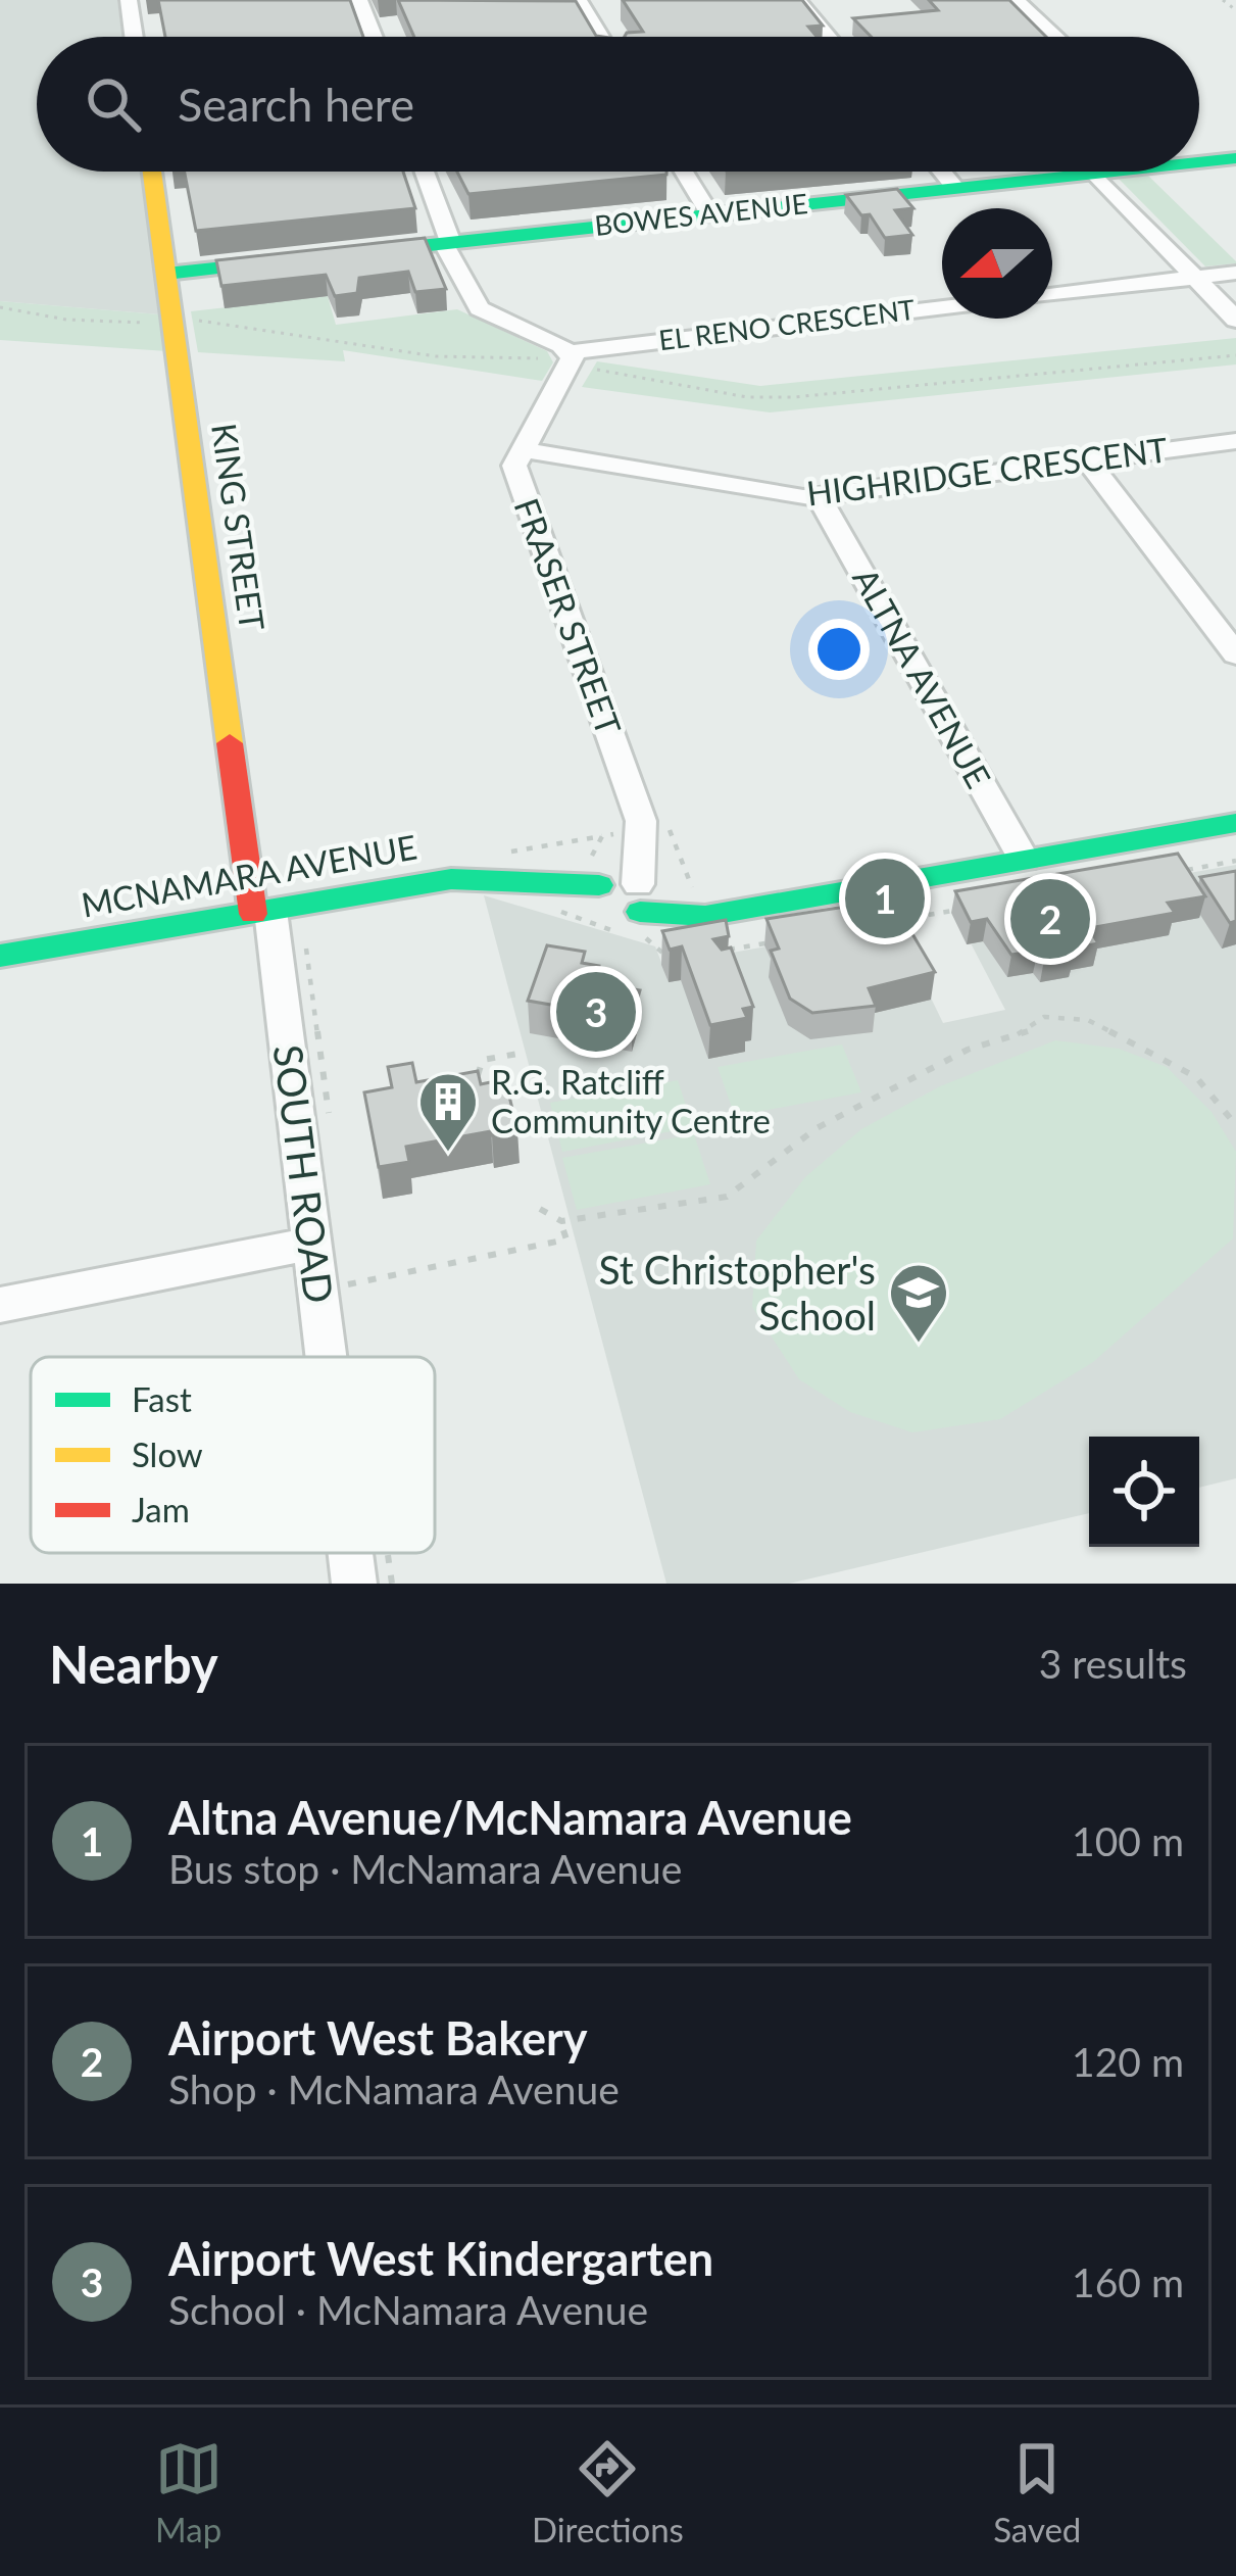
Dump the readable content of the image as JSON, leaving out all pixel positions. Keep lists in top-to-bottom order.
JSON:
{
  "streets": {
    "street": [
      "BOWES AVENUE",
      "EL RENO CRESCENT",
      "HIGHRIDGE CRESCENT",
      "KING STREET",
      "FRASER STREET",
      "ALTNA AVENUE",
      "MCNAMARA AVENUE",
      "SOUTH ROAD"
    ]
  },
  "crossings": [
    ["EL RENO CRESCENT", "FRASER STREET"],
    ["HIGHRIDGE CRESCENT", "FRASER STREET"],
    ["HIGHRIDGE CRESCENT", "ALTNA AVENUE"],
    ["KING STREET", "MCNAMARA AVENUE"],
    ["KING STREET", "SOUTH ROAD"],
    ["FRASER STREET", "MCNAMARA AVENUE"],
    ["ALTNA AVENUE", "MCNAMARA AVENUE"],
    ["MCNAMARA AVENUE", "SOUTH ROAD"]
  ],
  "places": {
    "building": ["R.G. Ratcliff Community Centre"],
    "school or university": ["St Christopher's School"]
  },
  "legend": ["Fast", "Slow", "Jam"],
  "north": "left",
  "page": {
    "search": "Search here",
    "pins": ["1", "2", "3"],
    "heading": ["Nearby", "3 results"],
    "list": [
      {
        "mark": "1",
        "name": "Altna Avenue/McNamara Avenue",
        "note": "Bus stop · McNamara Avenue",
        "value": "100 m"
      },
      {
        "mark": "2",
        "name": "Airport West Bakery",
        "note": "Shop · McNamara Avenue",
        "value": "120 m"
      },
      {
        "mark": "3",
        "name": "Airport West Kindergarten",
        "note": "School · McNamara Avenue",
        "value": "160 m"
      }
    ],
    "nav": ["Map", "Directions", "Saved"]
  }
}
